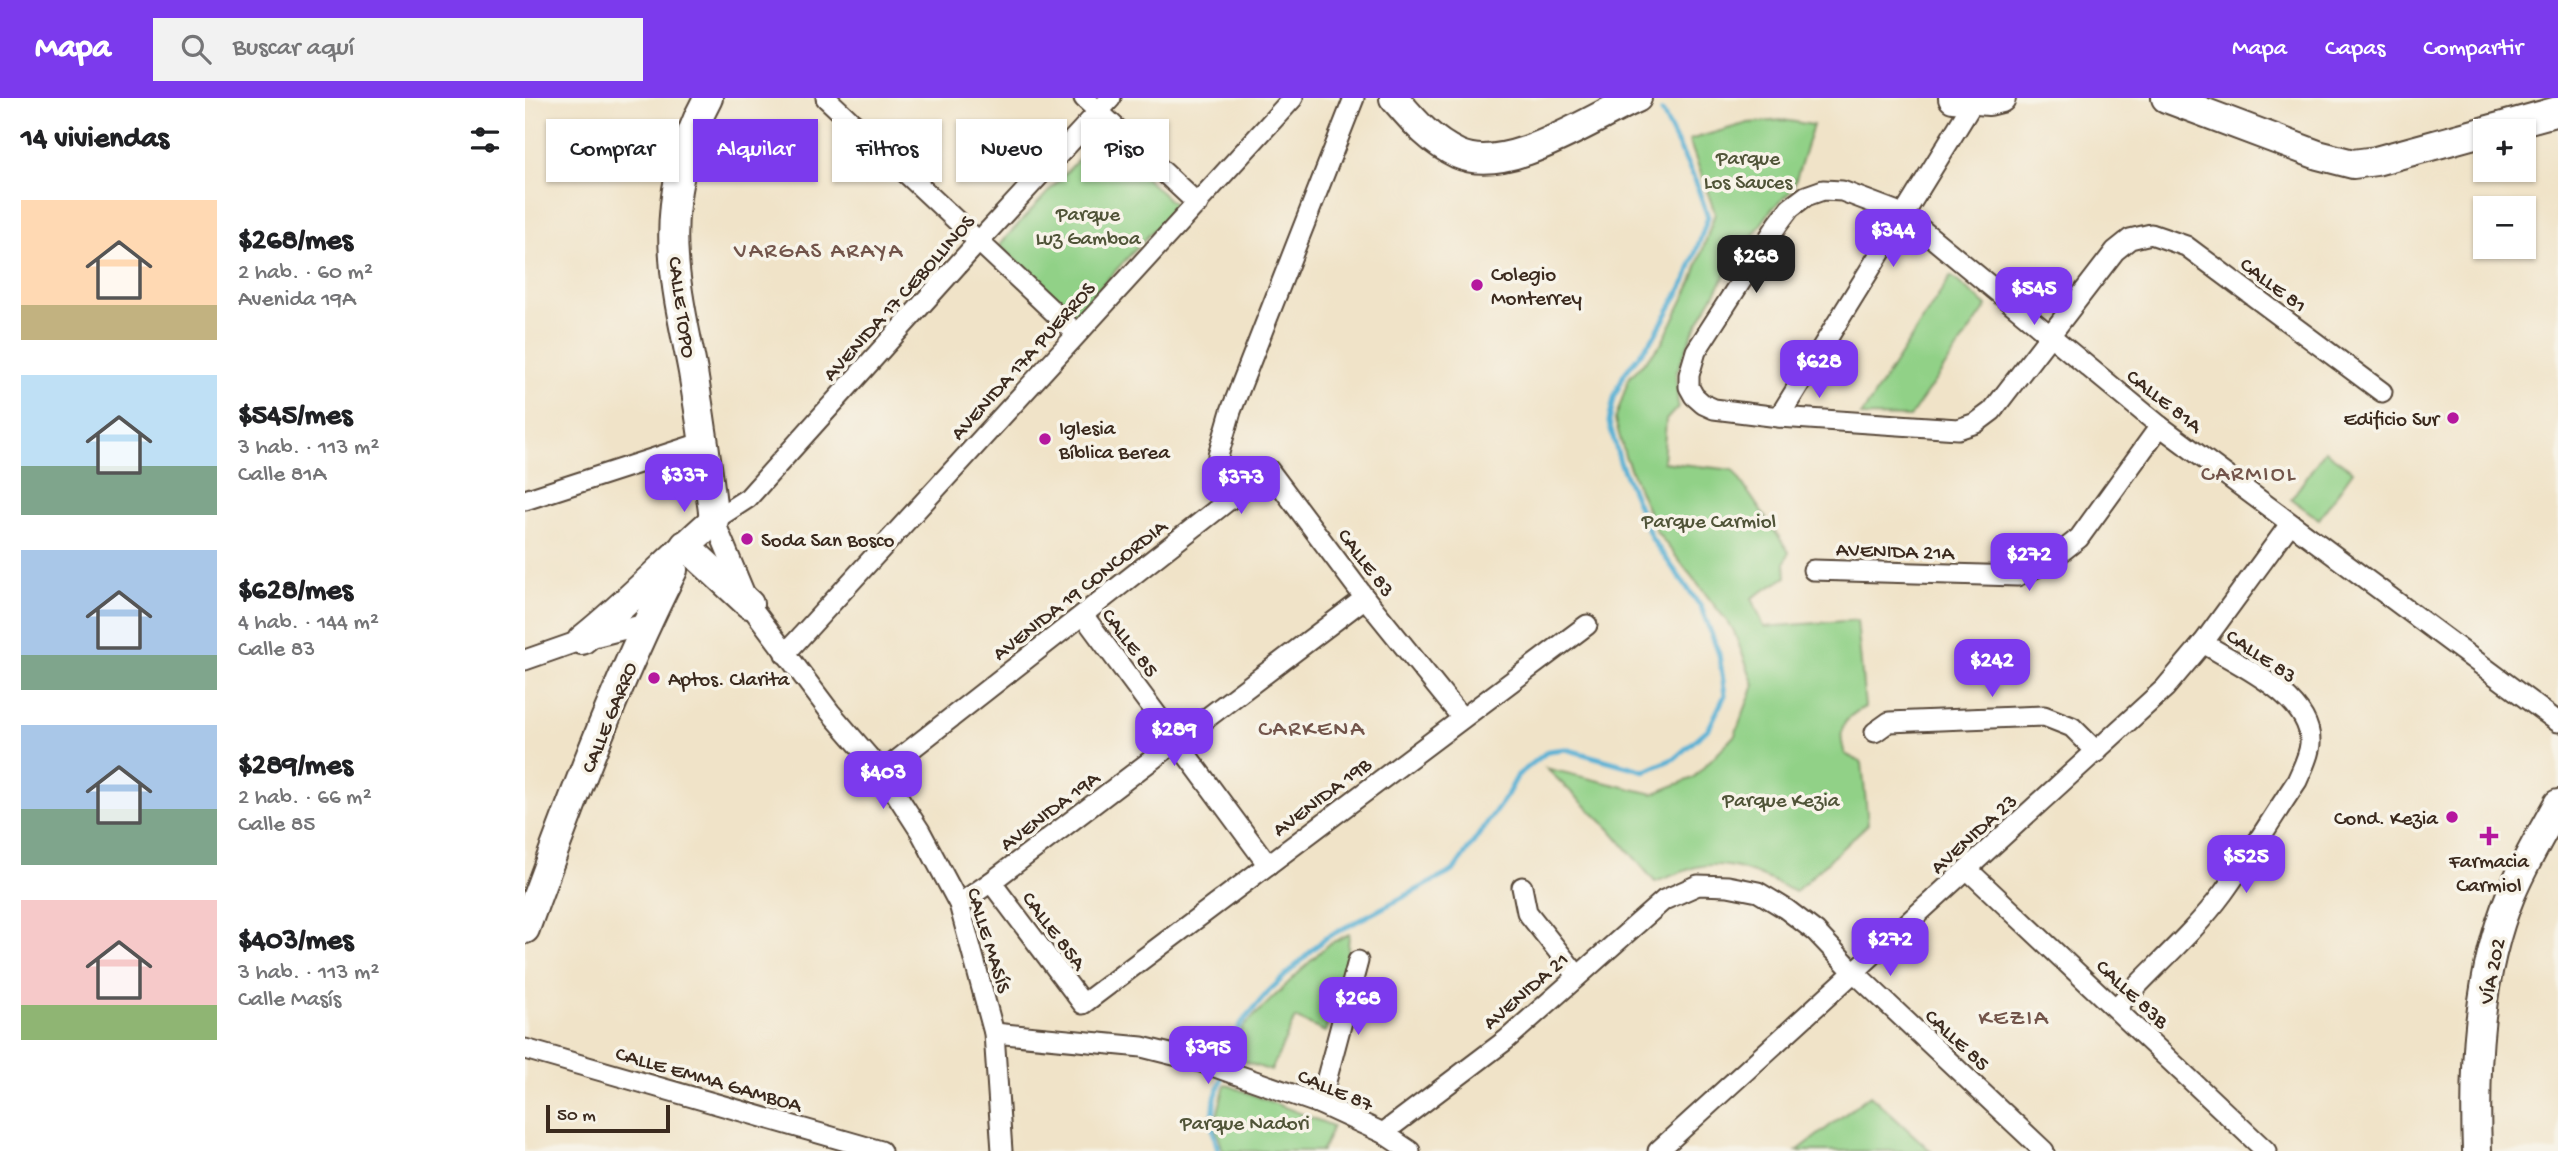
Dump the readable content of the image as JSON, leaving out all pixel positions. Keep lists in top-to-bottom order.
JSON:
{
  "streets": {
    "street": [
      "CALLE 81",
      "AVENIDA 17 CEBOLLINOS",
      "CALLE TOPO",
      "AVENIDA 17A PUERROS",
      "CALLE 81A",
      "AVENIDA 21A",
      "CALLE 83",
      "AVENIDA 19 CONCORDIA",
      "CALLE 85",
      "CALLE GARRO",
      "AVENIDA 19B",
      "AVENIDA 19A",
      "AVENIDA 23",
      "CALLE 85A",
      "CALLE MASÍS",
      "VÍA 202",
      "AVENIDA 21",
      "CALLE 83B",
      "CALLE EMMA GAMBOA",
      "CALLE 87"
    ]
  },
  "crossings": [
    ["CALLE 81", "CALLE 81A"],
    ["AVENIDA 17 CEBOLLINOS", "CALLE TOPO"],
    ["AVENIDA 17 CEBOLLINOS", "CALLE GARRO"],
    ["AVENIDA 17 CEBOLLINOS", "CALLE MASÍS"],
    ["CALLE TOPO", "CALLE GARRO"],
    ["CALLE TOPO", "CALLE MASÍS"],
    ["AVENIDA 17A PUERROS", "CALLE MASÍS"],
    ["CALLE 81A", "AVENIDA 21A"],
    ["CALLE 81A", "AVENIDA 23"],
    ["CALLE 83", "AVENIDA 19 CONCORDIA"],
    ["CALLE 83", "AVENIDA 19B"],
    ["CALLE 83", "AVENIDA 19A"],
    ["CALLE 83", "AVENIDA 23"],
    ["CALLE 83", "CALLE 83B"],
    ["AVENIDA 19 CONCORDIA", "CALLE 85"],
    ["AVENIDA 19 CONCORDIA", "CALLE MASÍS"],
    ["CALLE 85", "AVENIDA 19B"],
    ["CALLE 85", "AVENIDA 19A"],
    ["CALLE 85", "AVENIDA 23"],
    ["CALLE 85", "AVENIDA 21"],
    ["CALLE GARRO", "CALLE MASÍS"],
    ["AVENIDA 19B", "CALLE 85A"],
    ["AVENIDA 19A", "CALLE 85A"],
    ["AVENIDA 19A", "CALLE MASÍS"],
    ["AVENIDA 23", "CALLE 83B"],
    ["CALLE MASÍS", "CALLE 87"],
    ["AVENIDA 21", "CALLE 87"]
  ],
  "districts": [
    "VARGAS ARAYA",
    "CARMIOL",
    "CARKENA",
    "KEZIA"
  ],
  "parks": [
    "Parque Los Sauces",
    "Parque Luz Gamboa",
    "Parque Carmiol",
    "Parque Kezia",
    "Parque Nadori"
  ],
  "places": {
    "other": [
      "Colegio Monterrey",
      "Edificio Sur",
      "Iglesia Bíblica Berea",
      "Soda San Bosco",
      "Aptos. Clarita",
      "Cond. Kezia"
    ],
    "health": ["Farmacia Carmiol"]
  },
  "scale_bar": "50 m",
  "page": {
    "header": "Mapa",
    "search": "Buscar aquí",
    "nav": ["Mapa", "Capas", "Compartir"],
    "heading": "14 viviendas",
    "map_buttons": ["+", "−"],
    "chip": [
      "Comprar",
      "Alquilar",
      "Filtros",
      "Nuevo",
      "Piso"
    ],
    "list": [
      {
        "name": "$268/mes",
        "note": "2 hab. · 60 m² · Avenida 19A"
      },
      {
        "name": "$545/mes",
        "note": "3 hab. · 113 m² · Calle 81A"
      },
      {
        "name": "$628/mes",
        "note": "4 hab. · 144 m² · Calle 83"
      },
      {
        "name": "$289/mes",
        "note": "2 hab. · 66 m² · Calle 85"
      },
      {
        "name": "$403/mes",
        "note": "3 hab. · 113 m² · Calle Masís"
      }
    ],
    "price": [
      "$344",
      "$268",
      "$545",
      "$628",
      "$337",
      "$373",
      "$272",
      "$242",
      "$289",
      "$403",
      "$525",
      "$272",
      "$268",
      "$395"
    ],
    "scale": "50 m"
  }
}
